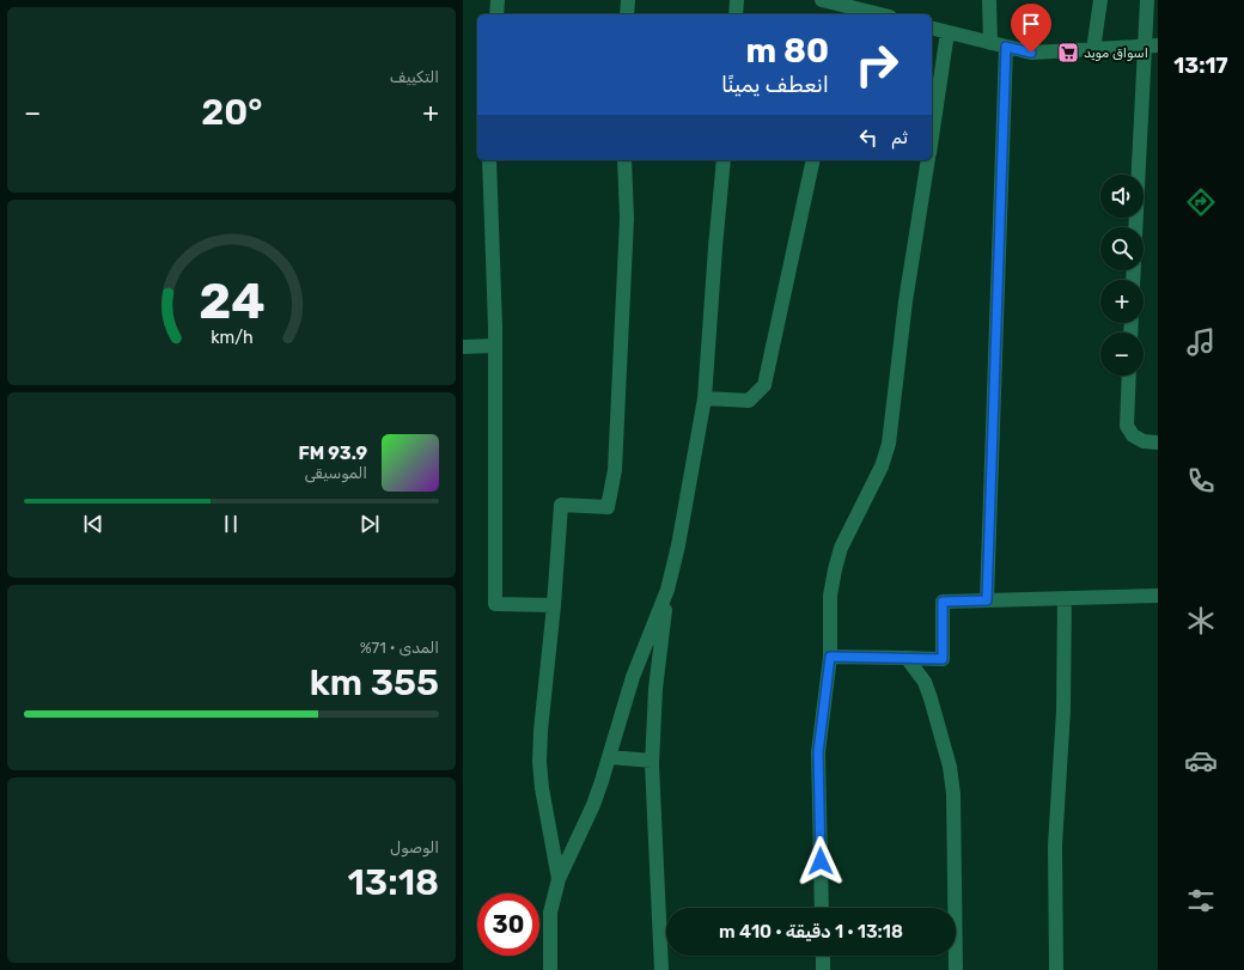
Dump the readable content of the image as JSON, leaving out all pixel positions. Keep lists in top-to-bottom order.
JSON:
{
  "places": {
    "supermarket": ["اسواق مويد"]
  },
  "page": {
    "tabs": "13:17",
    "tile": [
      "التكييف",
      ["المدى · 71%", "355 km"],
      ["الوصول", "13:18"]
    ],
    "turn": ["80 m", "انعطف يمينًا"],
    "heat": ["−", "20°", "+"],
    "then": "ثم",
    "map_buttons": ["+", "−"],
    "song": ["93.9 FM", "الموسيقى"],
    "limit": "30",
    "trip": "13:18 · 1 دقيقة · 410 m",
    "gauge": ["24", "km/h"]
  }
}
